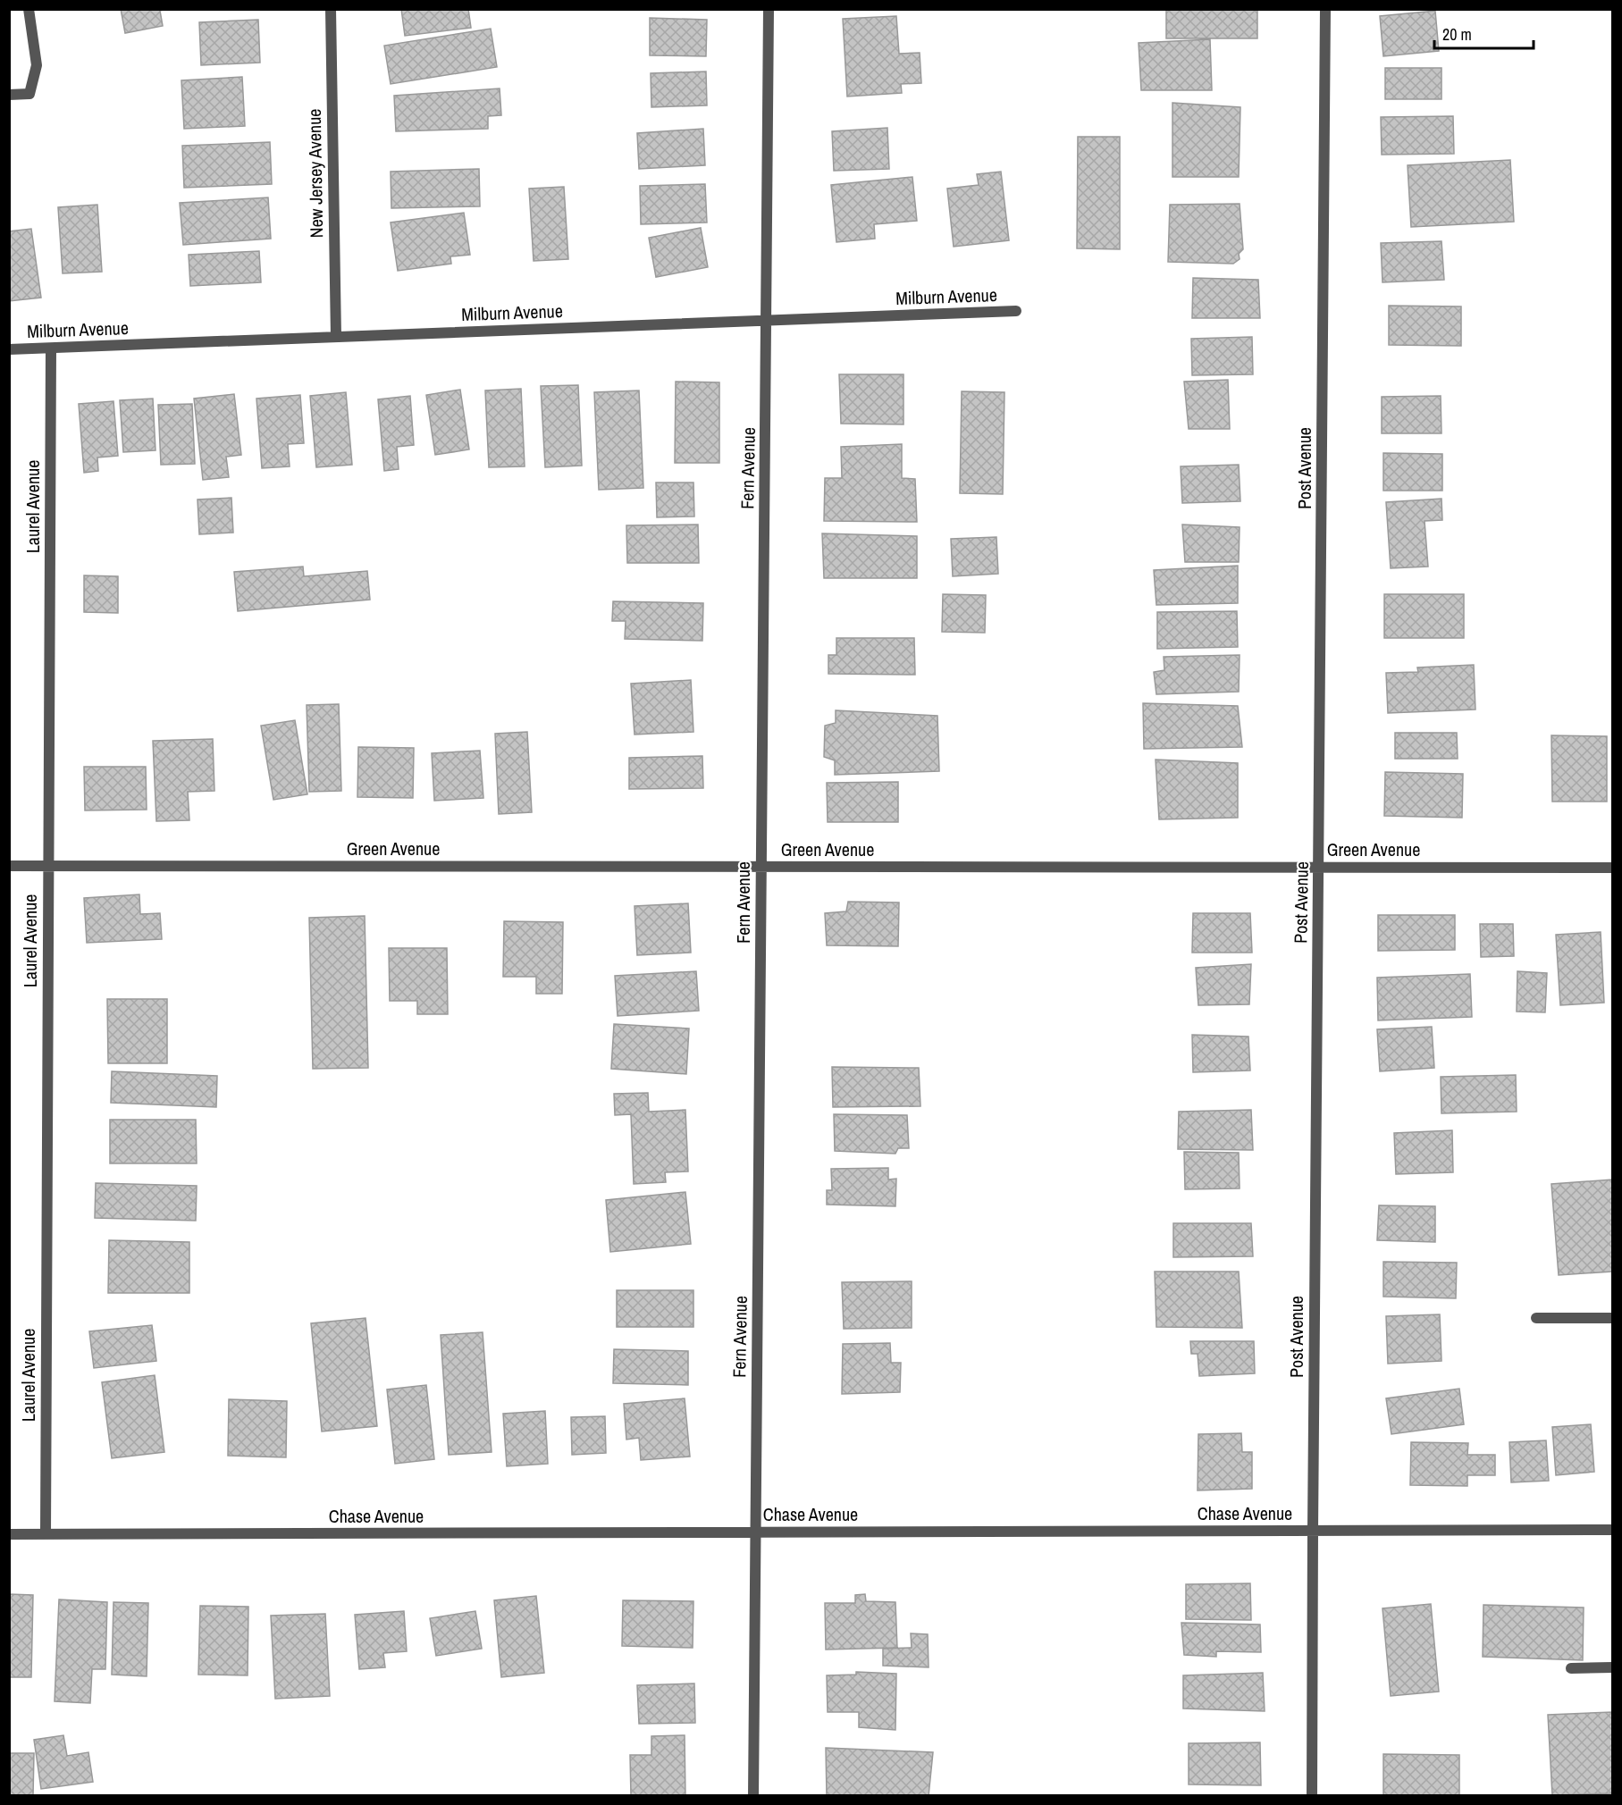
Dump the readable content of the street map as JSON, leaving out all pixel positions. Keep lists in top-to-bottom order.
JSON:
{
  "streets": {
    "street": [
      "New Jersey Avenue",
      "Milburn Avenue",
      "Fern Avenue",
      "Post Avenue",
      "Laurel Avenue",
      "Green Avenue",
      "Chase Avenue"
    ]
  },
  "crossings": [
    ["New Jersey Avenue", "Milburn Avenue"],
    ["Milburn Avenue", "Fern Avenue"],
    ["Milburn Avenue", "Laurel Avenue"],
    ["Fern Avenue", "Green Avenue"],
    ["Fern Avenue", "Chase Avenue"],
    ["Post Avenue", "Green Avenue"],
    ["Post Avenue", "Chase Avenue"],
    ["Laurel Avenue", "Green Avenue"],
    ["Laurel Avenue", "Chase Avenue"]
  ],
  "scale_bar": "20 m"
}
